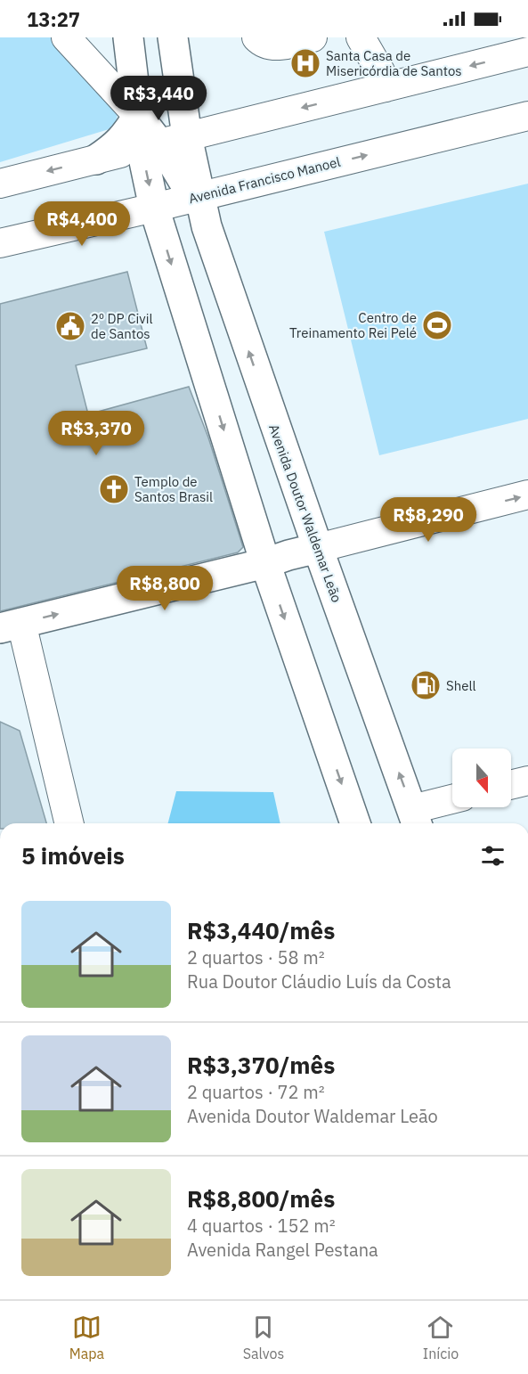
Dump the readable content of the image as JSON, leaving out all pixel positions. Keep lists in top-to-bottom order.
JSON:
{
  "streets": {
    "main road": ["Avenida Doutor Waldemar Leão"],
    "street": ["Avenida Francisco Manoel"]
  },
  "crossings": [
    ["Avenida Francisco Manoel", "Avenida Doutor Waldemar Leão"]
  ],
  "places": {
    "hospital": ["Santa Casa de Misericórdia de Santos"],
    "sports": ["Centro de Treinamento Rei Pelé"],
    "public building": ["2º DP Civil de Santos"],
    "church": ["Templo de Santos Brasil"],
    "fuel station": ["Shell"]
  },
  "north": "bottom",
  "page": {
    "status": "13:27",
    "price": [
      "R$3,440",
      "R$4,400",
      "R$3,370",
      "R$8,290",
      "R$8,800"
    ],
    "heading": "5 imóveis",
    "list": [
      {
        "name": "R$3,440/mês",
        "note": "2 quartos · 58 m² · Rua Doutor Cláudio Luís da Costa"
      },
      {
        "name": "R$3,370/mês",
        "note": "2 quartos · 72 m² · Avenida Doutor Waldemar Leão"
      },
      {
        "name": "R$8,800/mês",
        "note": "4 quartos · 152 m² · Avenida Rangel Pestana"
      }
    ],
    "tabs": ["Mapa", "Salvos", "Início"]
  }
}
